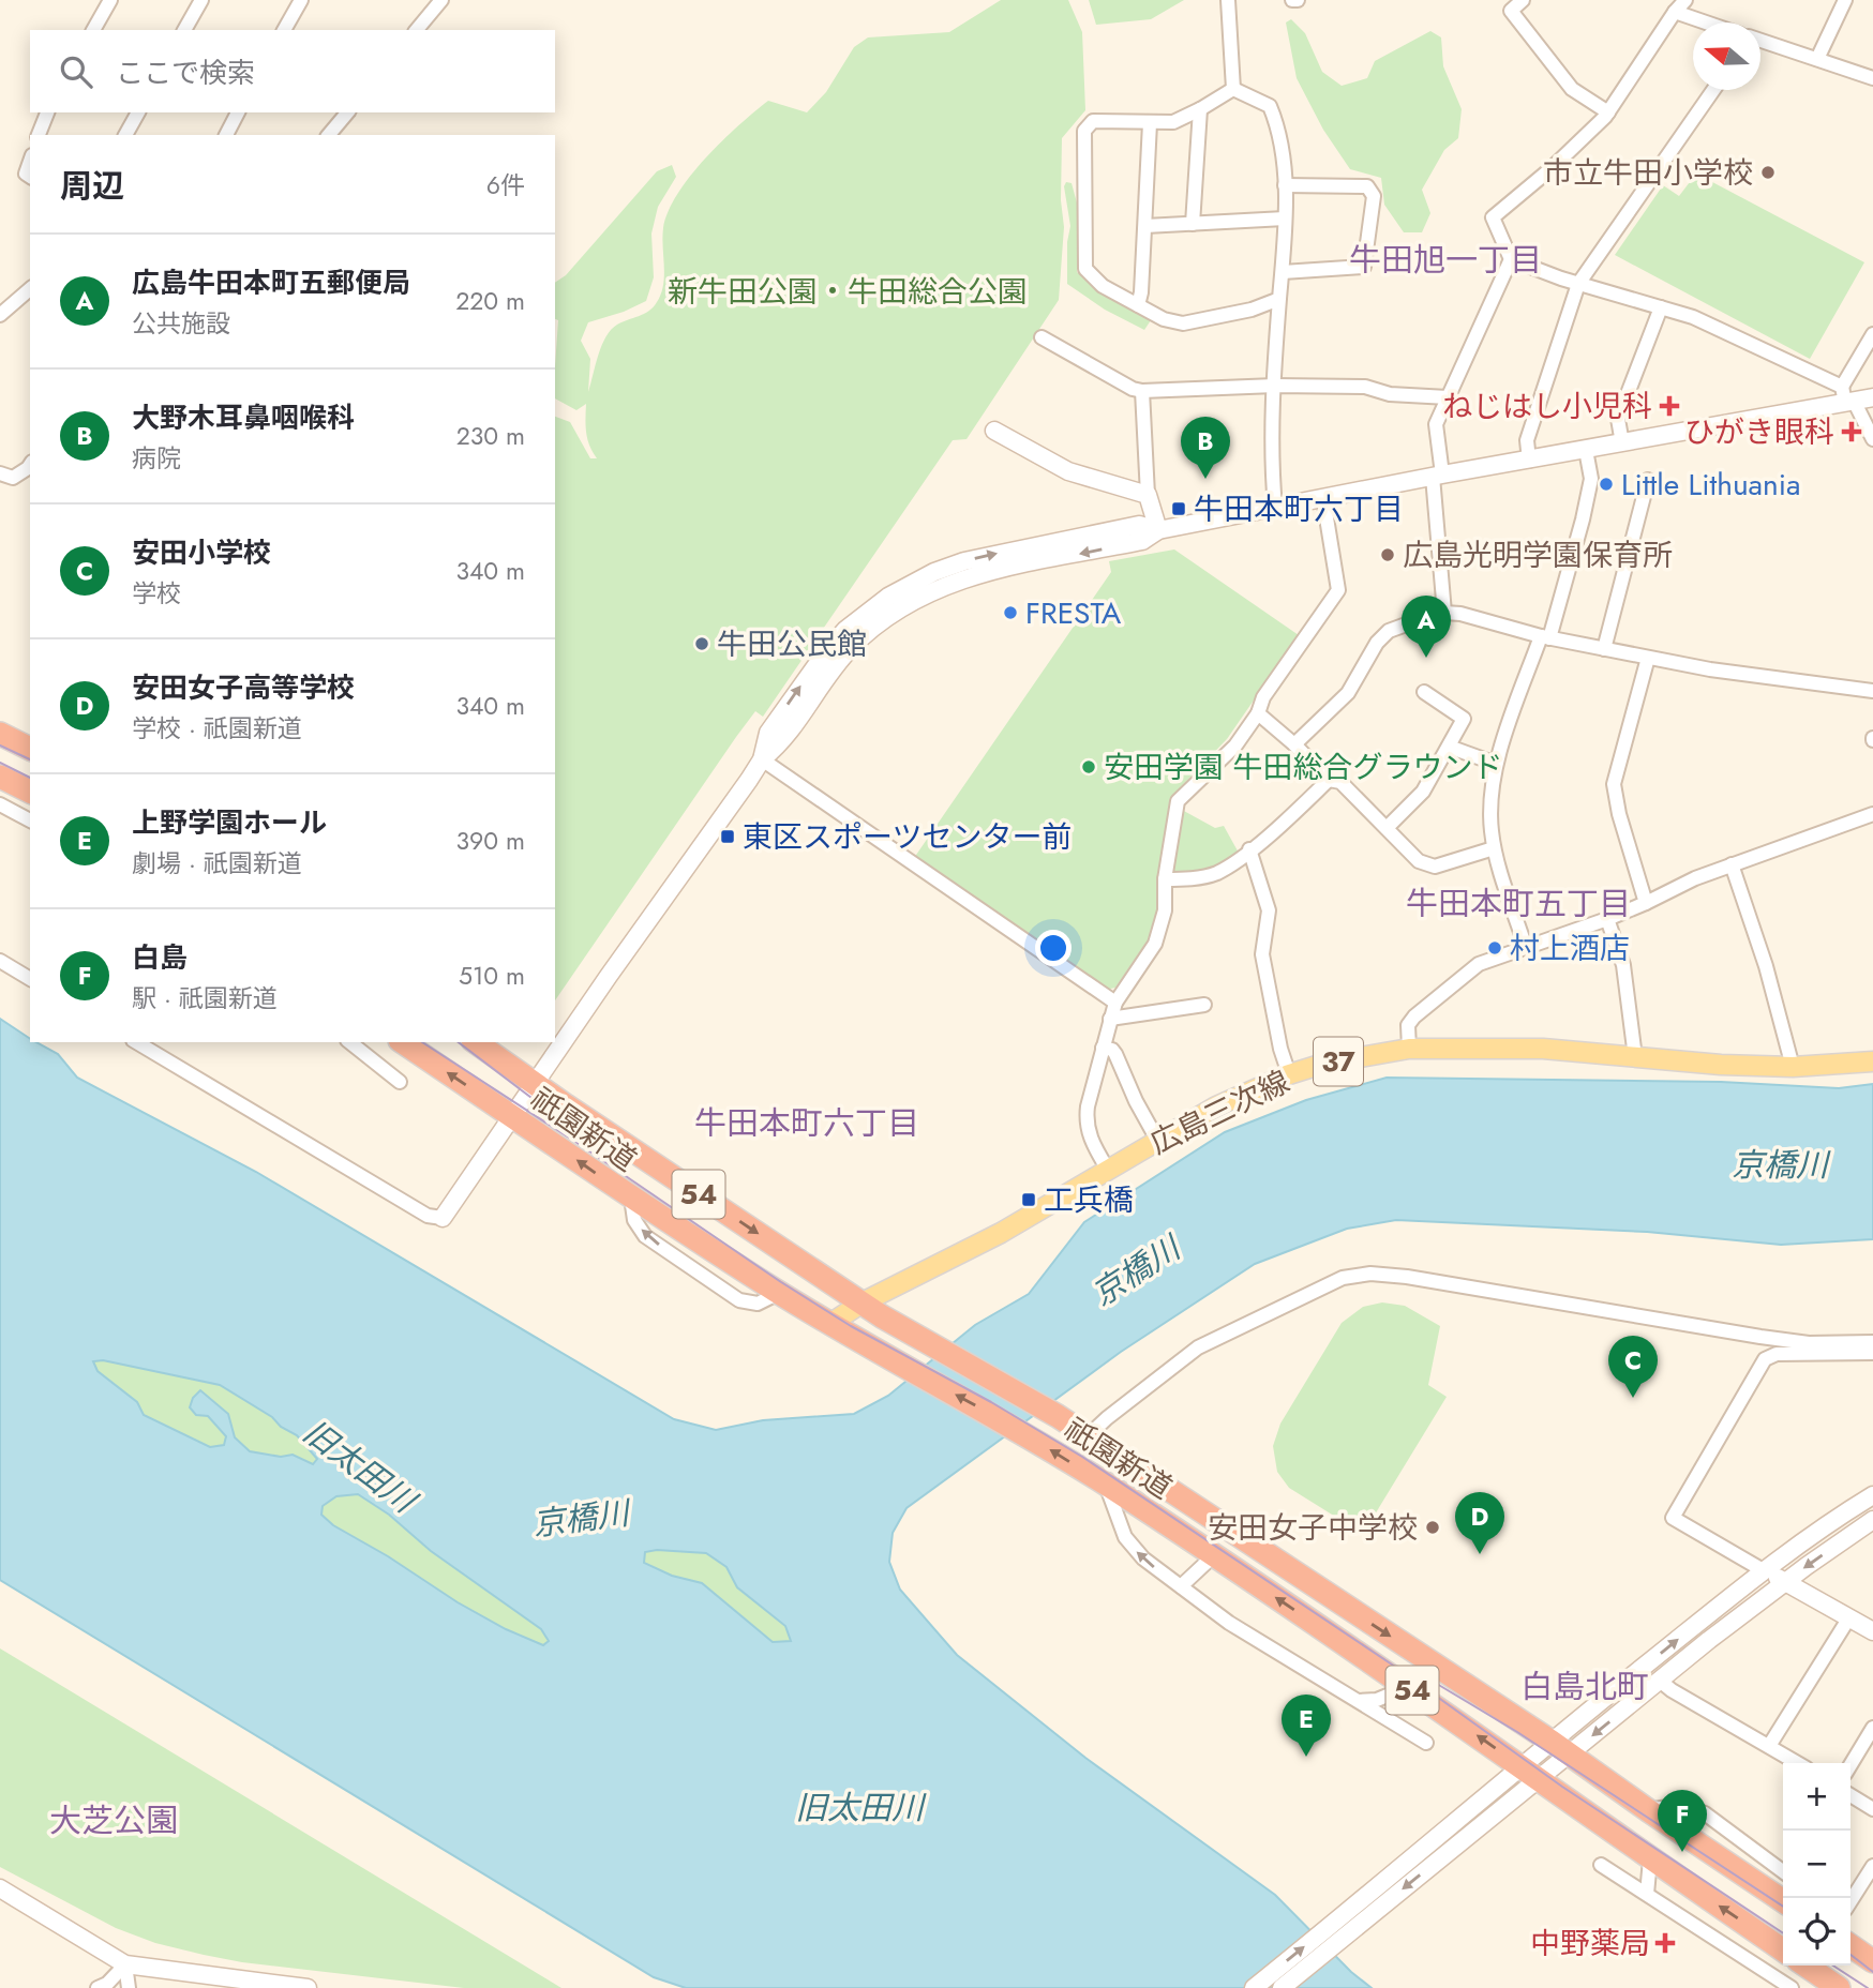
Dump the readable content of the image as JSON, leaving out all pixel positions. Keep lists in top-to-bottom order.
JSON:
{
  "streets": {
    "highway": ["祇園新道", "54"],
    "main road": ["37", "広島三次線"]
  },
  "crossings": [
    ["広島三次線", "祇園新道"]
  ],
  "districts": [
    "牛田旭一丁目",
    "牛田本町五丁目",
    "牛田本町六丁目",
    "白島北町",
    "大芝公園"
  ],
  "water": ["京橋川", "旧太田川"],
  "parks": ["新牛田公園・牛田総合公園"],
  "places": {
    "other": [
      "市立牛田小学校",
      "Little Lithuania",
      "広島光明学園保育所",
      "FRESTA",
      "牛田公民館",
      "安田学園 牛田総合グラウンド",
      "村上酒店",
      "安田女子中学校"
    ],
    "health": ["ねじはし小児科", "ひがき眼科", "中野薬局"],
    "transit": ["牛田本町六丁目", "東区スポーツセンター前", "工兵橋"]
  },
  "north": "left",
  "page": {
    "search": "ここで検索",
    "heading": ["周辺", "6件"],
    "list": [
      {
        "mark": "A",
        "name": "広島牛田本町五郵便局",
        "note": "公共施設",
        "value": "220 m"
      },
      {
        "mark": "B",
        "name": "大野木耳鼻咽喉科",
        "note": "病院",
        "value": "230 m"
      },
      {
        "mark": "C",
        "name": "安田小学校",
        "note": "学校",
        "value": "340 m"
      },
      {
        "mark": "D",
        "name": "安田女子高等学校",
        "note": "学校 · 祇園新道",
        "value": "340 m"
      },
      {
        "mark": "E",
        "name": "上野学園ホール",
        "note": "劇場 · 祇園新道",
        "value": "390 m"
      },
      {
        "mark": "F",
        "name": "白島",
        "note": "駅 · 祇園新道",
        "value": "510 m"
      }
    ],
    "pins": [
      "B",
      "A",
      "C",
      "D",
      "E",
      "F"
    ],
    "map_buttons": ["+", "−"]
  }
}
